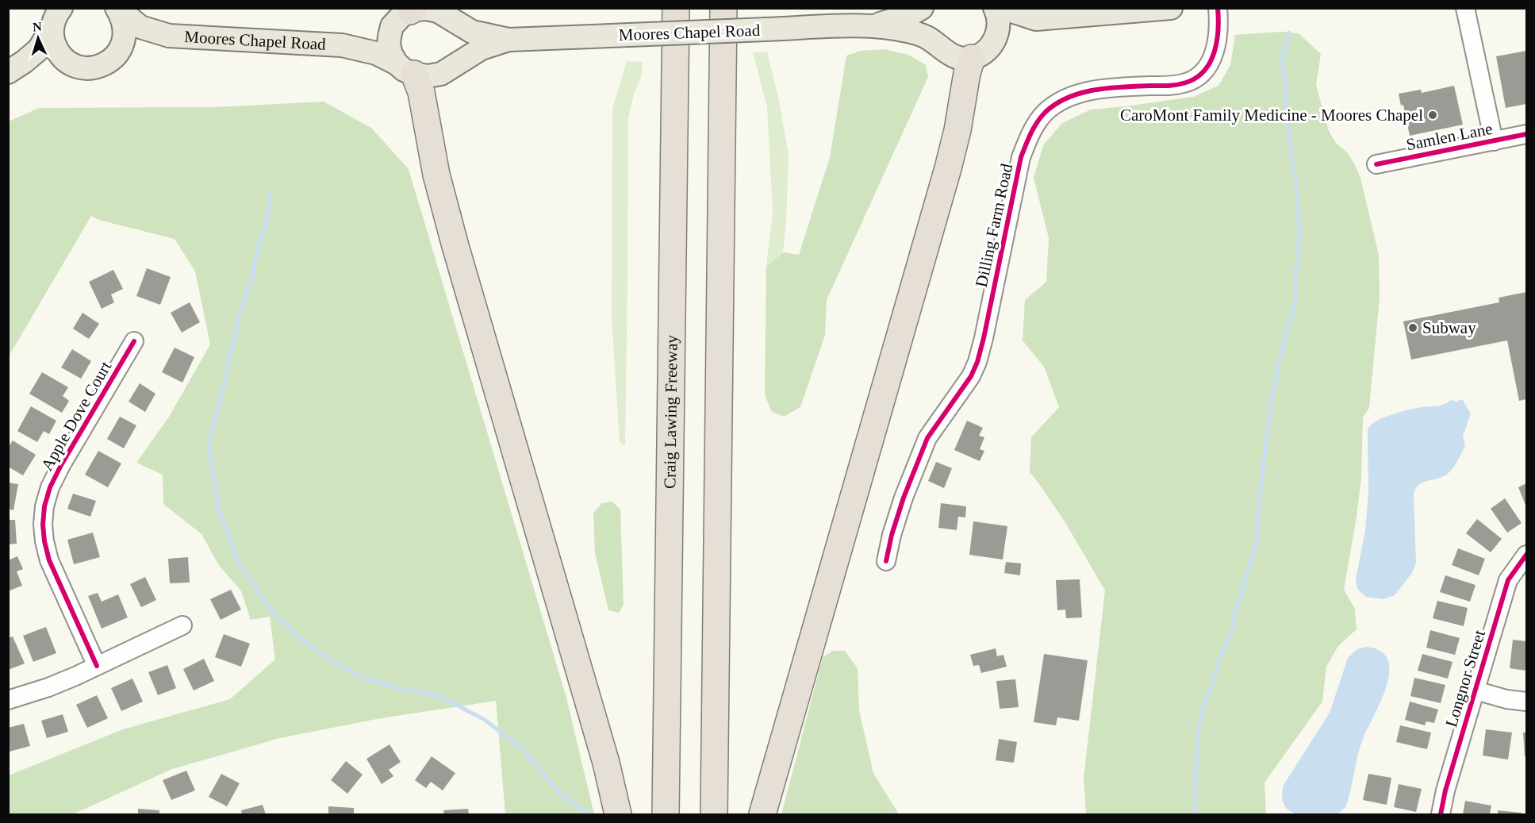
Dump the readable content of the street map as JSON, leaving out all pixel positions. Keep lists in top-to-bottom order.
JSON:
{
  "streets": {
    "highway": ["Craig Lawing Freeway"],
    "main road": ["Moores Chapel Road"],
    "street": [
      "Samlen Lane",
      "Dilling Farm Road",
      "Apple Dove Court",
      "Longnor Street"
    ]
  },
  "places": ["CaroMont Family Medicine - Moores Chapel", "Subway"],
  "north": "top"
}
